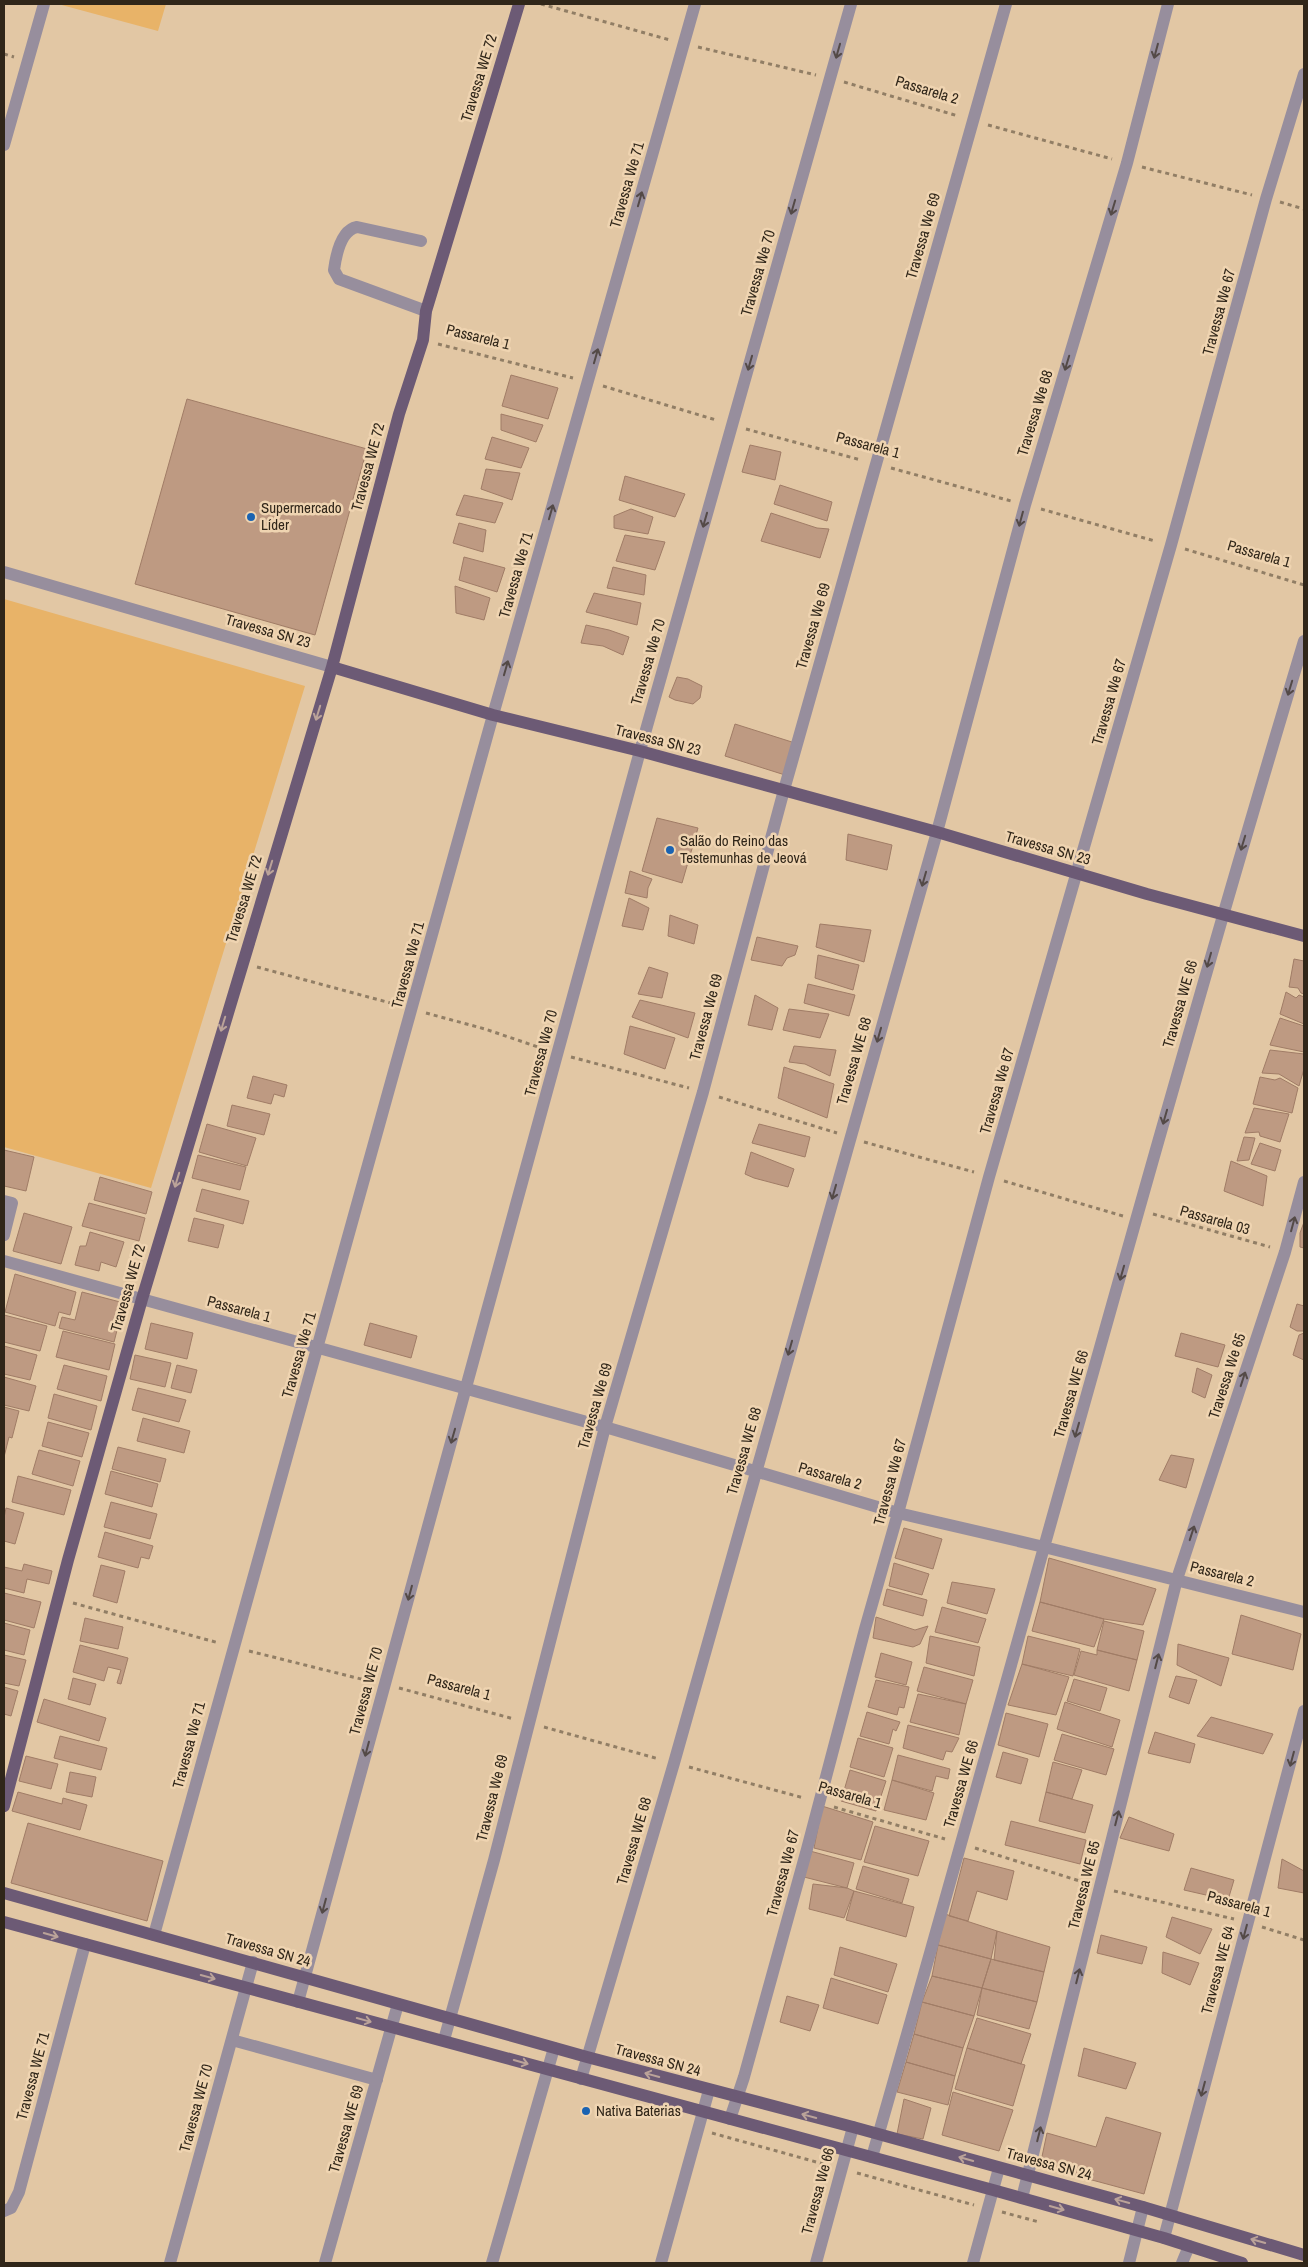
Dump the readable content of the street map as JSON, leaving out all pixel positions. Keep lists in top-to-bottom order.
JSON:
{
  "streets": {
    "main road": ["Travessa WE 72", "Travessa SN 23", "Travessa SN 24"],
    "street": [
      "Passarela 2",
      "Travessa We 71",
      "Travessa We 69",
      "Travessa We 70",
      "Travessa We 67",
      "Passarela 1",
      "Travessa We 68",
      "Travessa WE 66",
      "Travessa WE 68",
      "Travessa We 65",
      "Travessa WE 70",
      "Travessa WE 65",
      "Travessa WE 64",
      "Travessa WE 71",
      "Travessa WE 69",
      "Travessa We 66"
    ],
    "path": ["Passarela 03"]
  },
  "crossings": [
    ["Travessa WE 72", "Passarela 1"],
    ["Travessa WE 72", "Travessa SN 23"],
    ["Passarela 2", "Travessa We 71"],
    ["Passarela 2", "Travessa We 69"],
    ["Passarela 2", "Travessa We 70"],
    ["Passarela 2", "Travessa We 67"],
    ["Passarela 2", "Passarela 1"],
    ["Passarela 2", "Travessa We 68"],
    ["Passarela 2", "Travessa WE 66"],
    ["Passarela 2", "Travessa WE 68"],
    ["Passarela 2", "Travessa We 65"],
    ["Passarela 2", "Travessa WE 70"],
    ["Passarela 2", "Travessa WE 65"],
    ["Travessa We 71", "Passarela 1"],
    ["Travessa We 71", "Travessa SN 23"],
    ["Travessa We 71", "Travessa SN 24"],
    ["Travessa We 69", "Passarela 1"],
    ["Travessa We 69", "Travessa SN 23"],
    ["Travessa We 69", "Travessa SN 24"],
    ["Travessa We 70", "Passarela 1"],
    ["Travessa We 70", "Travessa SN 23"],
    ["Travessa We 70", "Travessa WE 70"],
    ["Travessa We 67", "Passarela 1"],
    ["Travessa We 67", "Travessa SN 23"],
    ["Travessa We 67", "Travessa SN 24"],
    ["Passarela 1", "Travessa We 68"],
    ["Passarela 1", "Travessa WE 66"],
    ["Passarela 1", "Travessa WE 68"],
    ["Passarela 1", "Travessa WE 70"],
    ["Passarela 1", "Travessa WE 65"],
    ["Passarela 1", "Travessa WE 64"],
    ["Travessa We 68", "Travessa SN 23"],
    ["Travessa We 68", "Travessa WE 68"],
    ["Travessa SN 23", "Travessa WE 66"],
    ["Travessa SN 23", "Travessa WE 68"],
    ["Travessa WE 66", "Passarela 03"],
    ["Travessa WE 66", "Travessa SN 24"],
    ["Travessa WE 68", "Travessa SN 24"],
    ["Passarela 03", "Travessa We 65"],
    ["Travessa We 65", "Travessa WE 65"],
    ["Travessa WE 70", "Travessa SN 24"],
    ["Travessa WE 65", "Travessa SN 24"],
    ["Travessa SN 24", "Travessa WE 64"],
    ["Travessa SN 24", "Travessa WE 69"],
    ["Travessa SN 24", "Travessa We 66"]
  ],
  "one_way": [
    "Travessa WE 72",
    "Travessa We 70",
    "Travessa We 68",
    "Travessa WE 66",
    "Travessa WE 68",
    "Travessa We 65",
    "Travessa WE 70",
    "Travessa WE 65",
    "Travessa WE 64"
  ],
  "places": ["Supermercado Líder", "Salão do Reino das Testemunhas de Jeová", "Nativa Baterias"]
}
